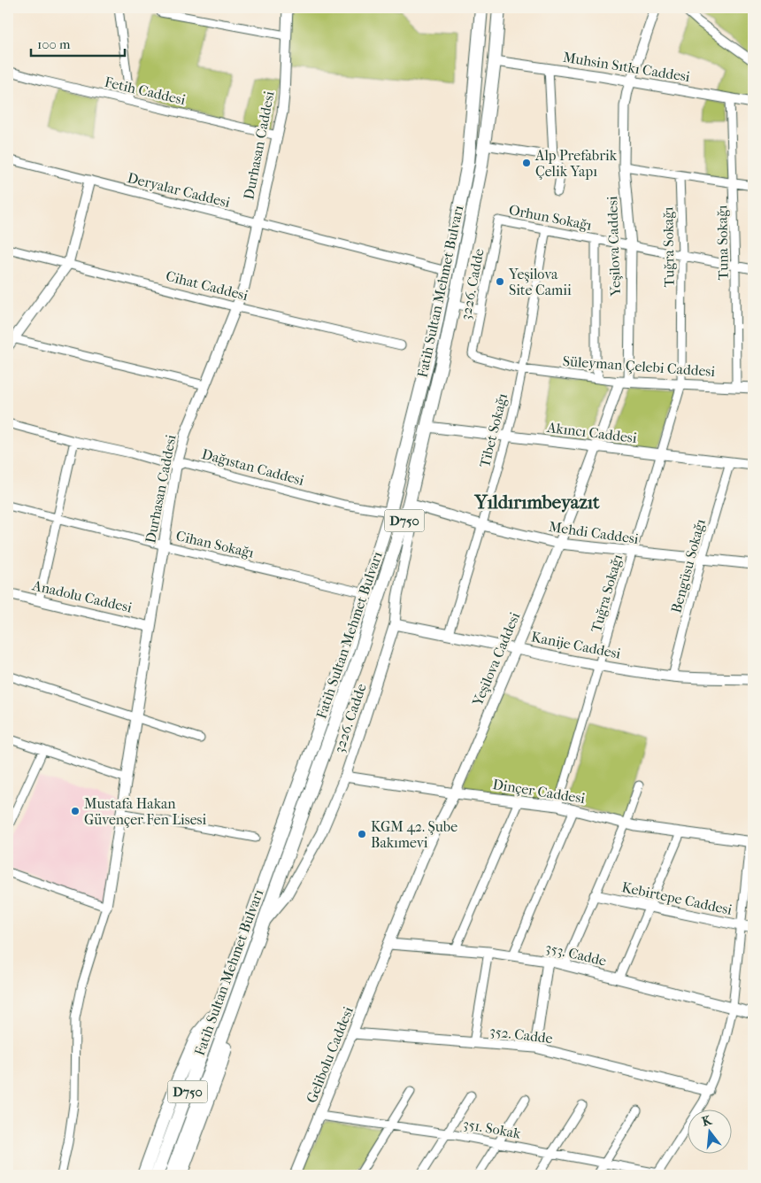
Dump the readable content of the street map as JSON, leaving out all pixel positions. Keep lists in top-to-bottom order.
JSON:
{
  "streets": {
    "highway": ["Fatih Sultan Mehmet Bulvarı", "D750"],
    "street": [
      "Muhsin Sıtkı Caddesi",
      "Fetih Caddesi",
      "Durhasan Caddesi",
      "Deryalar Caddesi",
      "Orhun Sokağı",
      "Tuna Sokağı",
      "Yeşilova Caddesi",
      "Tuğra Sokağı",
      "3226. Cadde",
      "Cihat Caddesi",
      "Süleyman Çelebi Caddesi",
      "Tibet Sokağı",
      "Akıncı Caddesi",
      "Dağıstan Caddesi",
      "Mehdi Caddesi",
      "Cihan Sokağı",
      "Bengüsu Sokağı",
      "Anadolu Caddesi",
      "Kanije Caddesi",
      "Dinçer Caddesi",
      "Kebirtepe Caddesi",
      "353. Cadde",
      "352. Cadde",
      "Gelibolu Caddesi",
      "351. Sokak"
    ]
  },
  "crossings": [
    ["Muhsin Sıtkı Caddesi", "Tuna Sokağı"],
    ["Muhsin Sıtkı Caddesi", "Yeşilova Caddesi"],
    ["Muhsin Sıtkı Caddesi", "Fatih Sultan Mehmet Bulvarı"],
    ["Fetih Caddesi", "Durhasan Caddesi"],
    ["Durhasan Caddesi", "Deryalar Caddesi"],
    ["Durhasan Caddesi", "Cihat Caddesi"],
    ["Durhasan Caddesi", "Dağıstan Caddesi"],
    ["Durhasan Caddesi", "Cihan Sokağı"],
    ["Durhasan Caddesi", "Anadolu Caddesi"],
    ["Deryalar Caddesi", "Fatih Sultan Mehmet Bulvarı"],
    ["Orhun Sokağı", "Tuna Sokağı"],
    ["Orhun Sokağı", "Yeşilova Caddesi"],
    ["Orhun Sokağı", "Tuğra Sokağı"],
    ["Orhun Sokağı", "3226. Cadde"],
    ["Orhun Sokağı", "Tibet Sokağı"],
    ["Tuna Sokağı", "Süleyman Çelebi Caddesi"],
    ["Yeşilova Caddesi", "Süleyman Çelebi Caddesi"],
    ["Yeşilova Caddesi", "Akıncı Caddesi"],
    ["Yeşilova Caddesi", "Mehdi Caddesi"],
    ["Yeşilova Caddesi", "Kanije Caddesi"],
    ["Yeşilova Caddesi", "Dinçer Caddesi"],
    ["Yeşilova Caddesi", "353. Cadde"],
    ["Yeşilova Caddesi", "Gelibolu Caddesi"],
    ["Tuğra Sokağı", "Süleyman Çelebi Caddesi"],
    ["Tuğra Sokağı", "Akıncı Caddesi"],
    ["Tuğra Sokağı", "Mehdi Caddesi"],
    ["Tuğra Sokağı", "Kanije Caddesi"],
    ["Tuğra Sokağı", "Dinçer Caddesi"],
    ["3226. Cadde", "Fatih Sultan Mehmet Bulvarı"],
    ["3226. Cadde", "Süleyman Çelebi Caddesi"],
    ["3226. Cadde", "Mehdi Caddesi"],
    ["3226. Cadde", "Kanije Caddesi"],
    ["3226. Cadde", "Dinçer Caddesi"],
    ["Fatih Sultan Mehmet Bulvarı", "Akıncı Caddesi"],
    ["Fatih Sultan Mehmet Bulvarı", "Dağıstan Caddesi"],
    ["Fatih Sultan Mehmet Bulvarı", "Mehdi Caddesi"],
    ["Fatih Sultan Mehmet Bulvarı", "Cihan Sokağı"],
    ["Süleyman Çelebi Caddesi", "Tibet Sokağı"],
    ["Tibet Sokağı", "Akıncı Caddesi"],
    ["Tibet Sokağı", "Mehdi Caddesi"],
    ["Tibet Sokağı", "Kanije Caddesi"],
    ["Akıncı Caddesi", "Bengüsu Sokağı"],
    ["Mehdi Caddesi", "Bengüsu Sokağı"],
    ["Bengüsu Sokağı", "Kanije Caddesi"],
    ["353. Cadde", "Gelibolu Caddesi"],
    ["352. Cadde", "Gelibolu Caddesi"],
    ["Gelibolu Caddesi", "351. Sokak"]
  ],
  "districts": ["Yıldırımbeyazıt"],
  "places": [
    "Alp Prefabrik Çelik Yapı",
    "Yeşilova Site Camii",
    "Mustafa Hakan Güvençer Fen Lisesi",
    "KGM 42. Şube Bakımevi"
  ],
  "scale_bar": "100 m",
  "north": "top"
}
